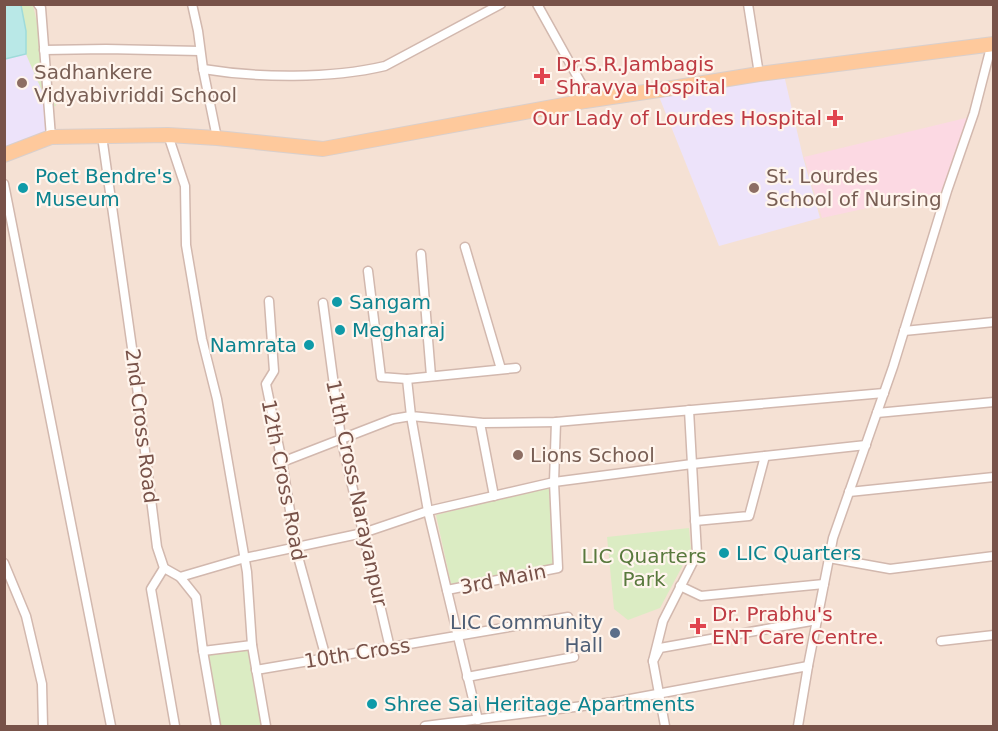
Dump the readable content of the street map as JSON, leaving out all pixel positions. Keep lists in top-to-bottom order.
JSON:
{
  "streets": {
    "street": [
      "2nd Cross Road",
      "12th Cross Road",
      "11th Cross Narayanpur",
      "3rd Main",
      "10th Cross"
    ]
  },
  "crossings": [
    ["12th Cross Road", "10th Cross"],
    ["11th Cross Narayanpur", "10th Cross"]
  ],
  "parks": ["LIC Quarters Park"],
  "places": {
    "health": ["Dr.S.R.Jambagis Shravya Hospital", "Our Lady of Lourdes Hospital", "Dr. Prabhu's ENT Care Centre."],
    "other": [
      "Sadhankere Vidyabivriddi School",
      "Poet Bendre's Museum",
      "St. Lourdes School of Nursing",
      "Sangam",
      "Megharaj",
      "Namrata",
      "Lions School",
      "LIC Quarters",
      "LIC Community Hall",
      "Shree Sai Heritage Apartments"
    ]
  }
}
